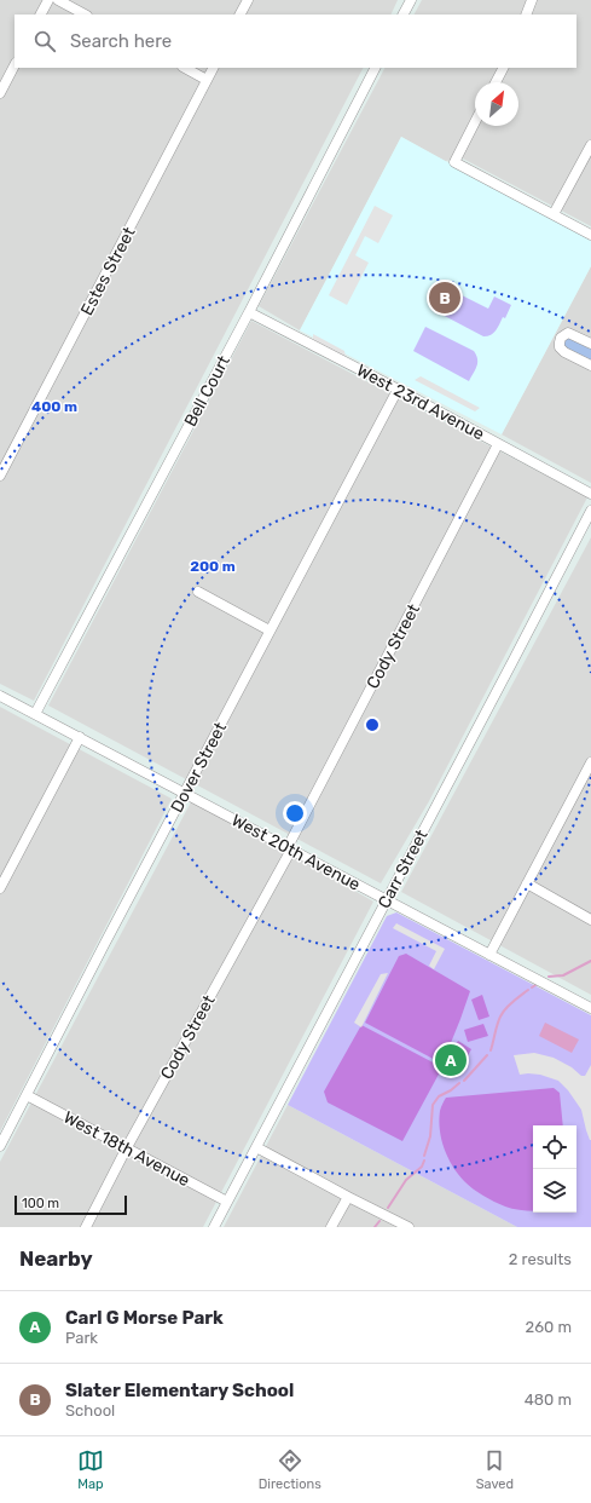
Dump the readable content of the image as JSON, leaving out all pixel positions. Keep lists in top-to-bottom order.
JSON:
{
  "streets": {
    "street": [
      "Estes Street",
      "Bell Court",
      "West 23rd Avenue",
      "Cody Street",
      "Dover Street",
      "West 20th Avenue",
      "Carr Street",
      "West 18th Avenue"
    ]
  },
  "crossings": [
    ["Bell Court", "West 23rd Avenue"],
    ["Bell Court", "West 20th Avenue"],
    ["West 23rd Avenue", "Cody Street"],
    ["West 23rd Avenue", "Dover Street"],
    ["Cody Street", "West 20th Avenue"],
    ["Cody Street", "West 18th Avenue"],
    ["Dover Street", "West 20th Avenue"],
    ["Dover Street", "West 18th Avenue"],
    ["West 20th Avenue", "Carr Street"],
    ["Carr Street", "West 18th Avenue"]
  ],
  "scale_bar": "100 m",
  "north": "top right",
  "page": {
    "search": "Search here",
    "pins": ["B", "A"],
    "scale": "100 m",
    "heading": ["Nearby", "2 results"],
    "list": [
      {
        "mark": "A",
        "name": "Carl G Morse Park",
        "note": "Park",
        "value": "260 m"
      },
      {
        "mark": "B",
        "name": "Slater Elementary School",
        "note": "School",
        "value": "480 m"
      }
    ],
    "nav": ["Map", "Directions", "Saved"]
  },
  "rings": ["400 m", "200 m"]
}
